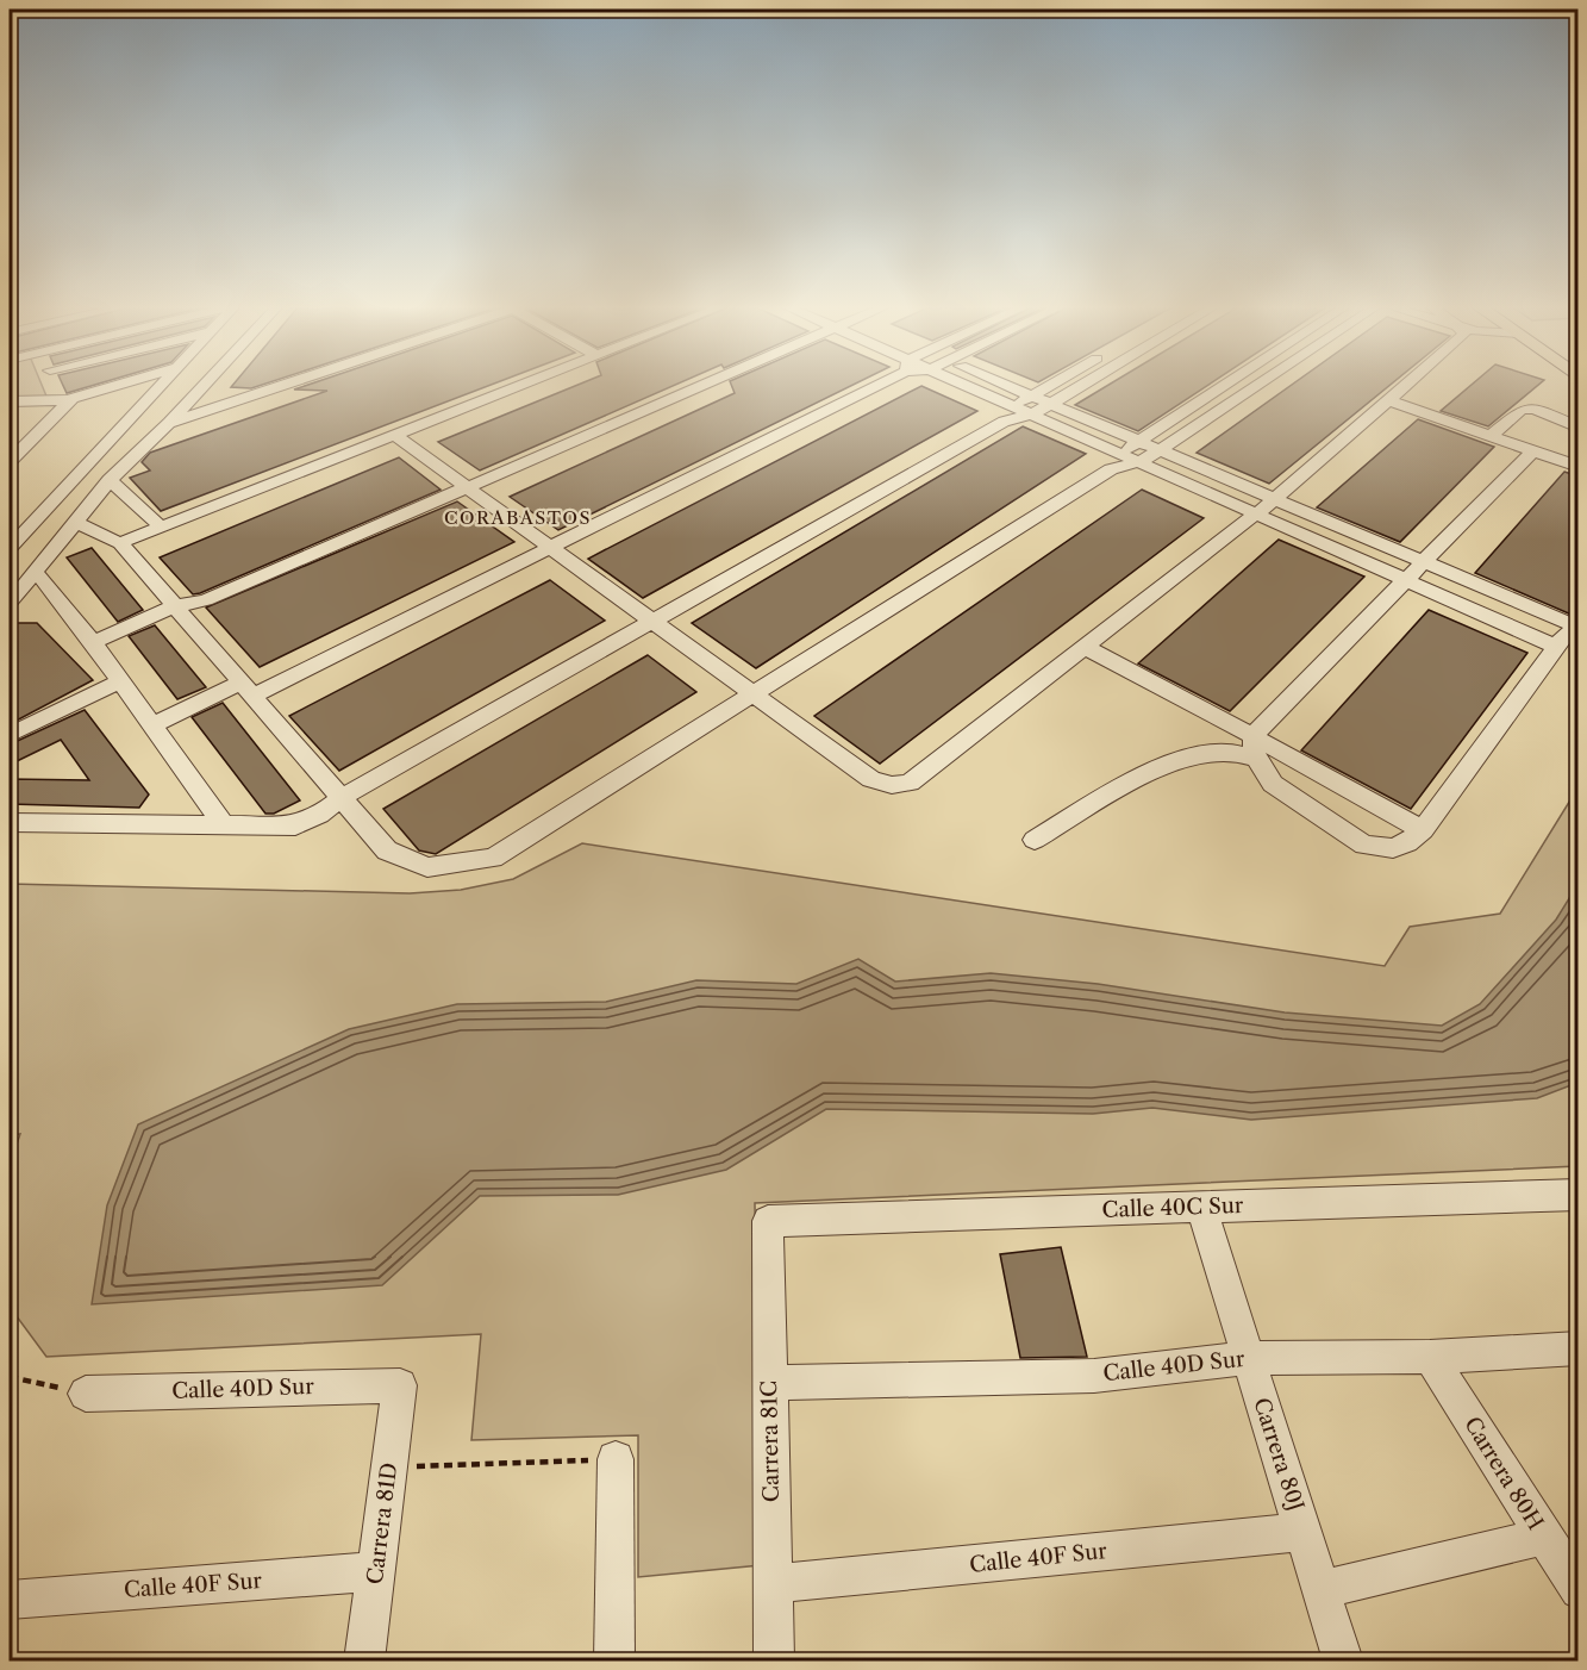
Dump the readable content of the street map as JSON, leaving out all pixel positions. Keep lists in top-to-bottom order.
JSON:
{
  "streets": {
    "street": [
      "Calle 40C Sur",
      "Calle 40D Sur",
      "Carrera 81C",
      "Carrera 80J",
      "Carrera 80H",
      "Carrera 81D",
      "Calle 40F Sur"
    ]
  },
  "crossings": [
    ["Calle 40C Sur", "Carrera 81C"],
    ["Calle 40C Sur", "Carrera 80J"],
    ["Calle 40D Sur", "Carrera 81C"],
    ["Calle 40D Sur", "Carrera 80J"],
    ["Calle 40D Sur", "Carrera 80H"],
    ["Calle 40D Sur", "Carrera 81D"],
    ["Carrera 81C", "Calle 40F Sur"],
    ["Carrera 80J", "Calle 40F Sur"],
    ["Carrera 81D", "Calle 40F Sur"]
  ],
  "districts": ["CORABASTOS"]
}
